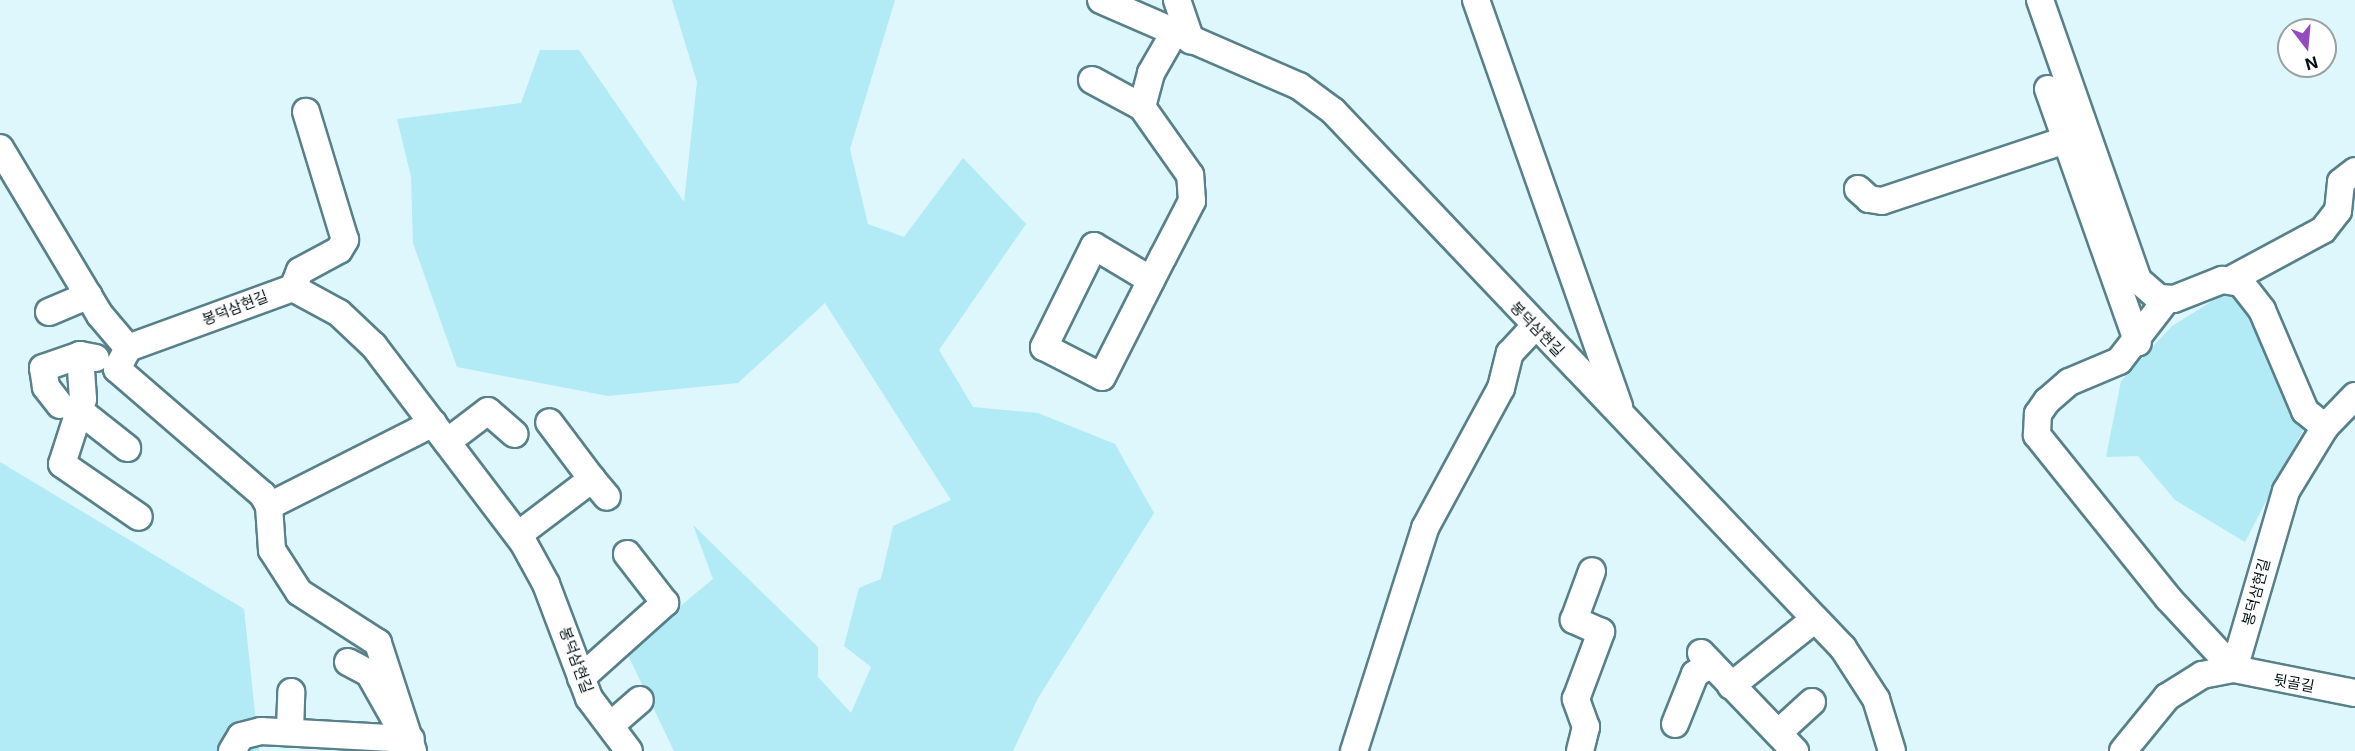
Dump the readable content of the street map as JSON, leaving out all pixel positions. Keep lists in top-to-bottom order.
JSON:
{
  "streets": {
    "street": ["봉덕삼현길", "뒷골길"]
  },
  "crossings": [
    ["봉덕삼현길", "뒷골길"]
  ],
  "north": "bottom"
}
